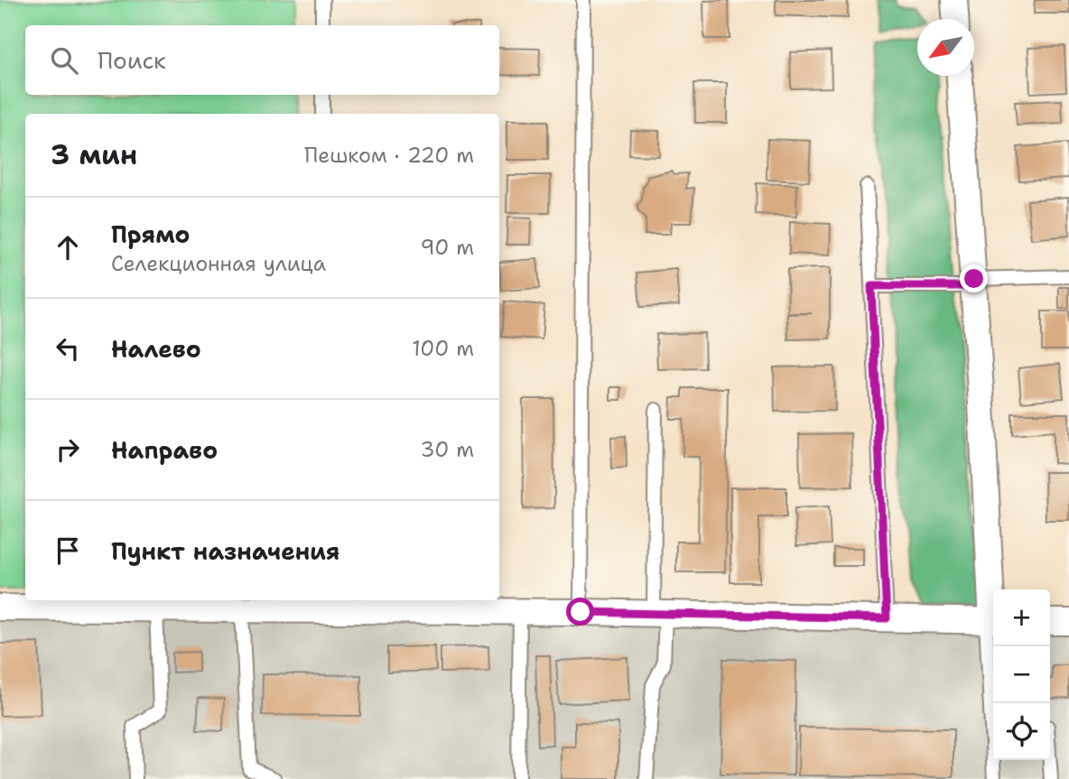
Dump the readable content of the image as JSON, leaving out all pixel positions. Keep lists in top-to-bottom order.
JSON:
{
  "north": "bottom left",
  "page": {
    "search": "Поиск",
    "heading": ["3 мин", "Пешком · 220 m"],
    "list": [
      ["Прямо", "Селекционная улица", "90 m"],
      ["Налево", "100 m"],
      ["Направо", "30 m"],
      "Пункт назначения"
    ],
    "map_buttons": ["+", "−"]
  }
}
